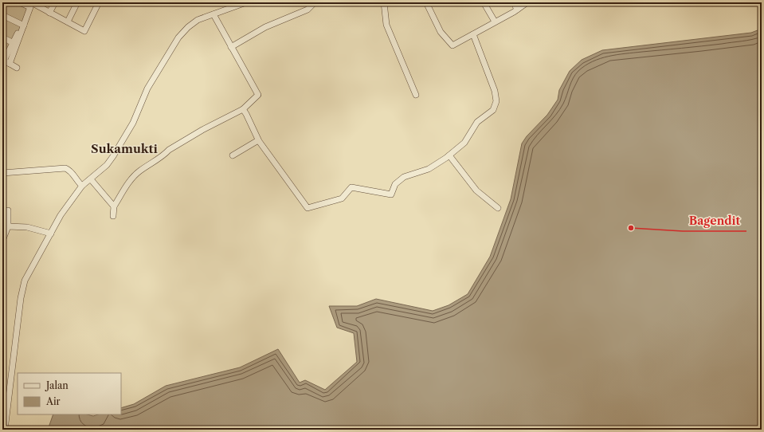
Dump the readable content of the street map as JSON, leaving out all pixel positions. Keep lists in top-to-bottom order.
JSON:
{
  "districts": ["Sukamukti"],
  "places": ["Bagendit"],
  "legend": ["Jalan", "Air"]
}
